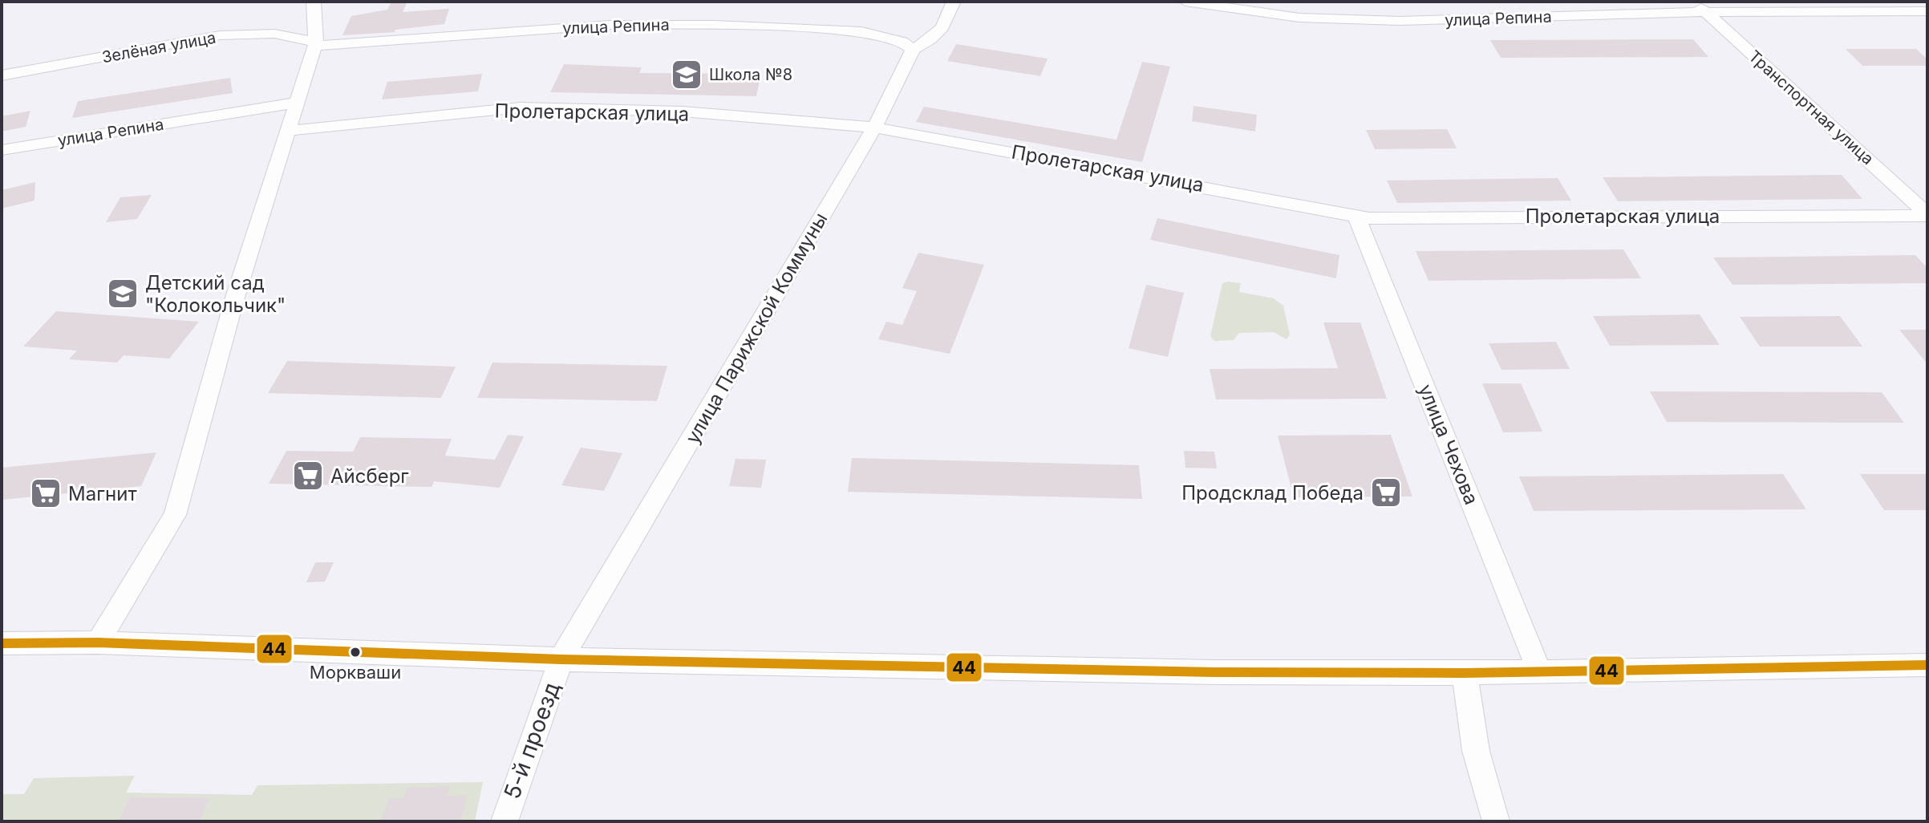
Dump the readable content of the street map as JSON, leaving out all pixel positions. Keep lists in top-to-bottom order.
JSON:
{
  "streets": {
    "street": [
      "улица Репина",
      "Зелёная улица",
      "Транспортная улица",
      "Пролетарская улица",
      "улица Парижской Коммуны",
      "улица Чехова",
      "5-й проезд"
    ]
  },
  "crossings": [
    ["улица Репина", "Зелёная улица"],
    ["улица Репина", "Транспортная улица"],
    ["улица Репина", "улица Парижской Коммуны"],
    ["Транспортная улица", "Пролетарская улица"],
    ["Пролетарская улица", "улица Парижской Коммуны"],
    ["Пролетарская улица", "улица Чехова"],
    ["улица Парижской Коммуны", "5-й проезд"]
  ],
  "places": {
    "school or university": ["Школа №8", "Детский сад \"Колокольчик\""],
    "supermarket": ["Айсберг", "Продсклад Победа", "Магнит"],
    "other": ["Моркваши"]
  },
  "lines": ["transit line 44"]
}
